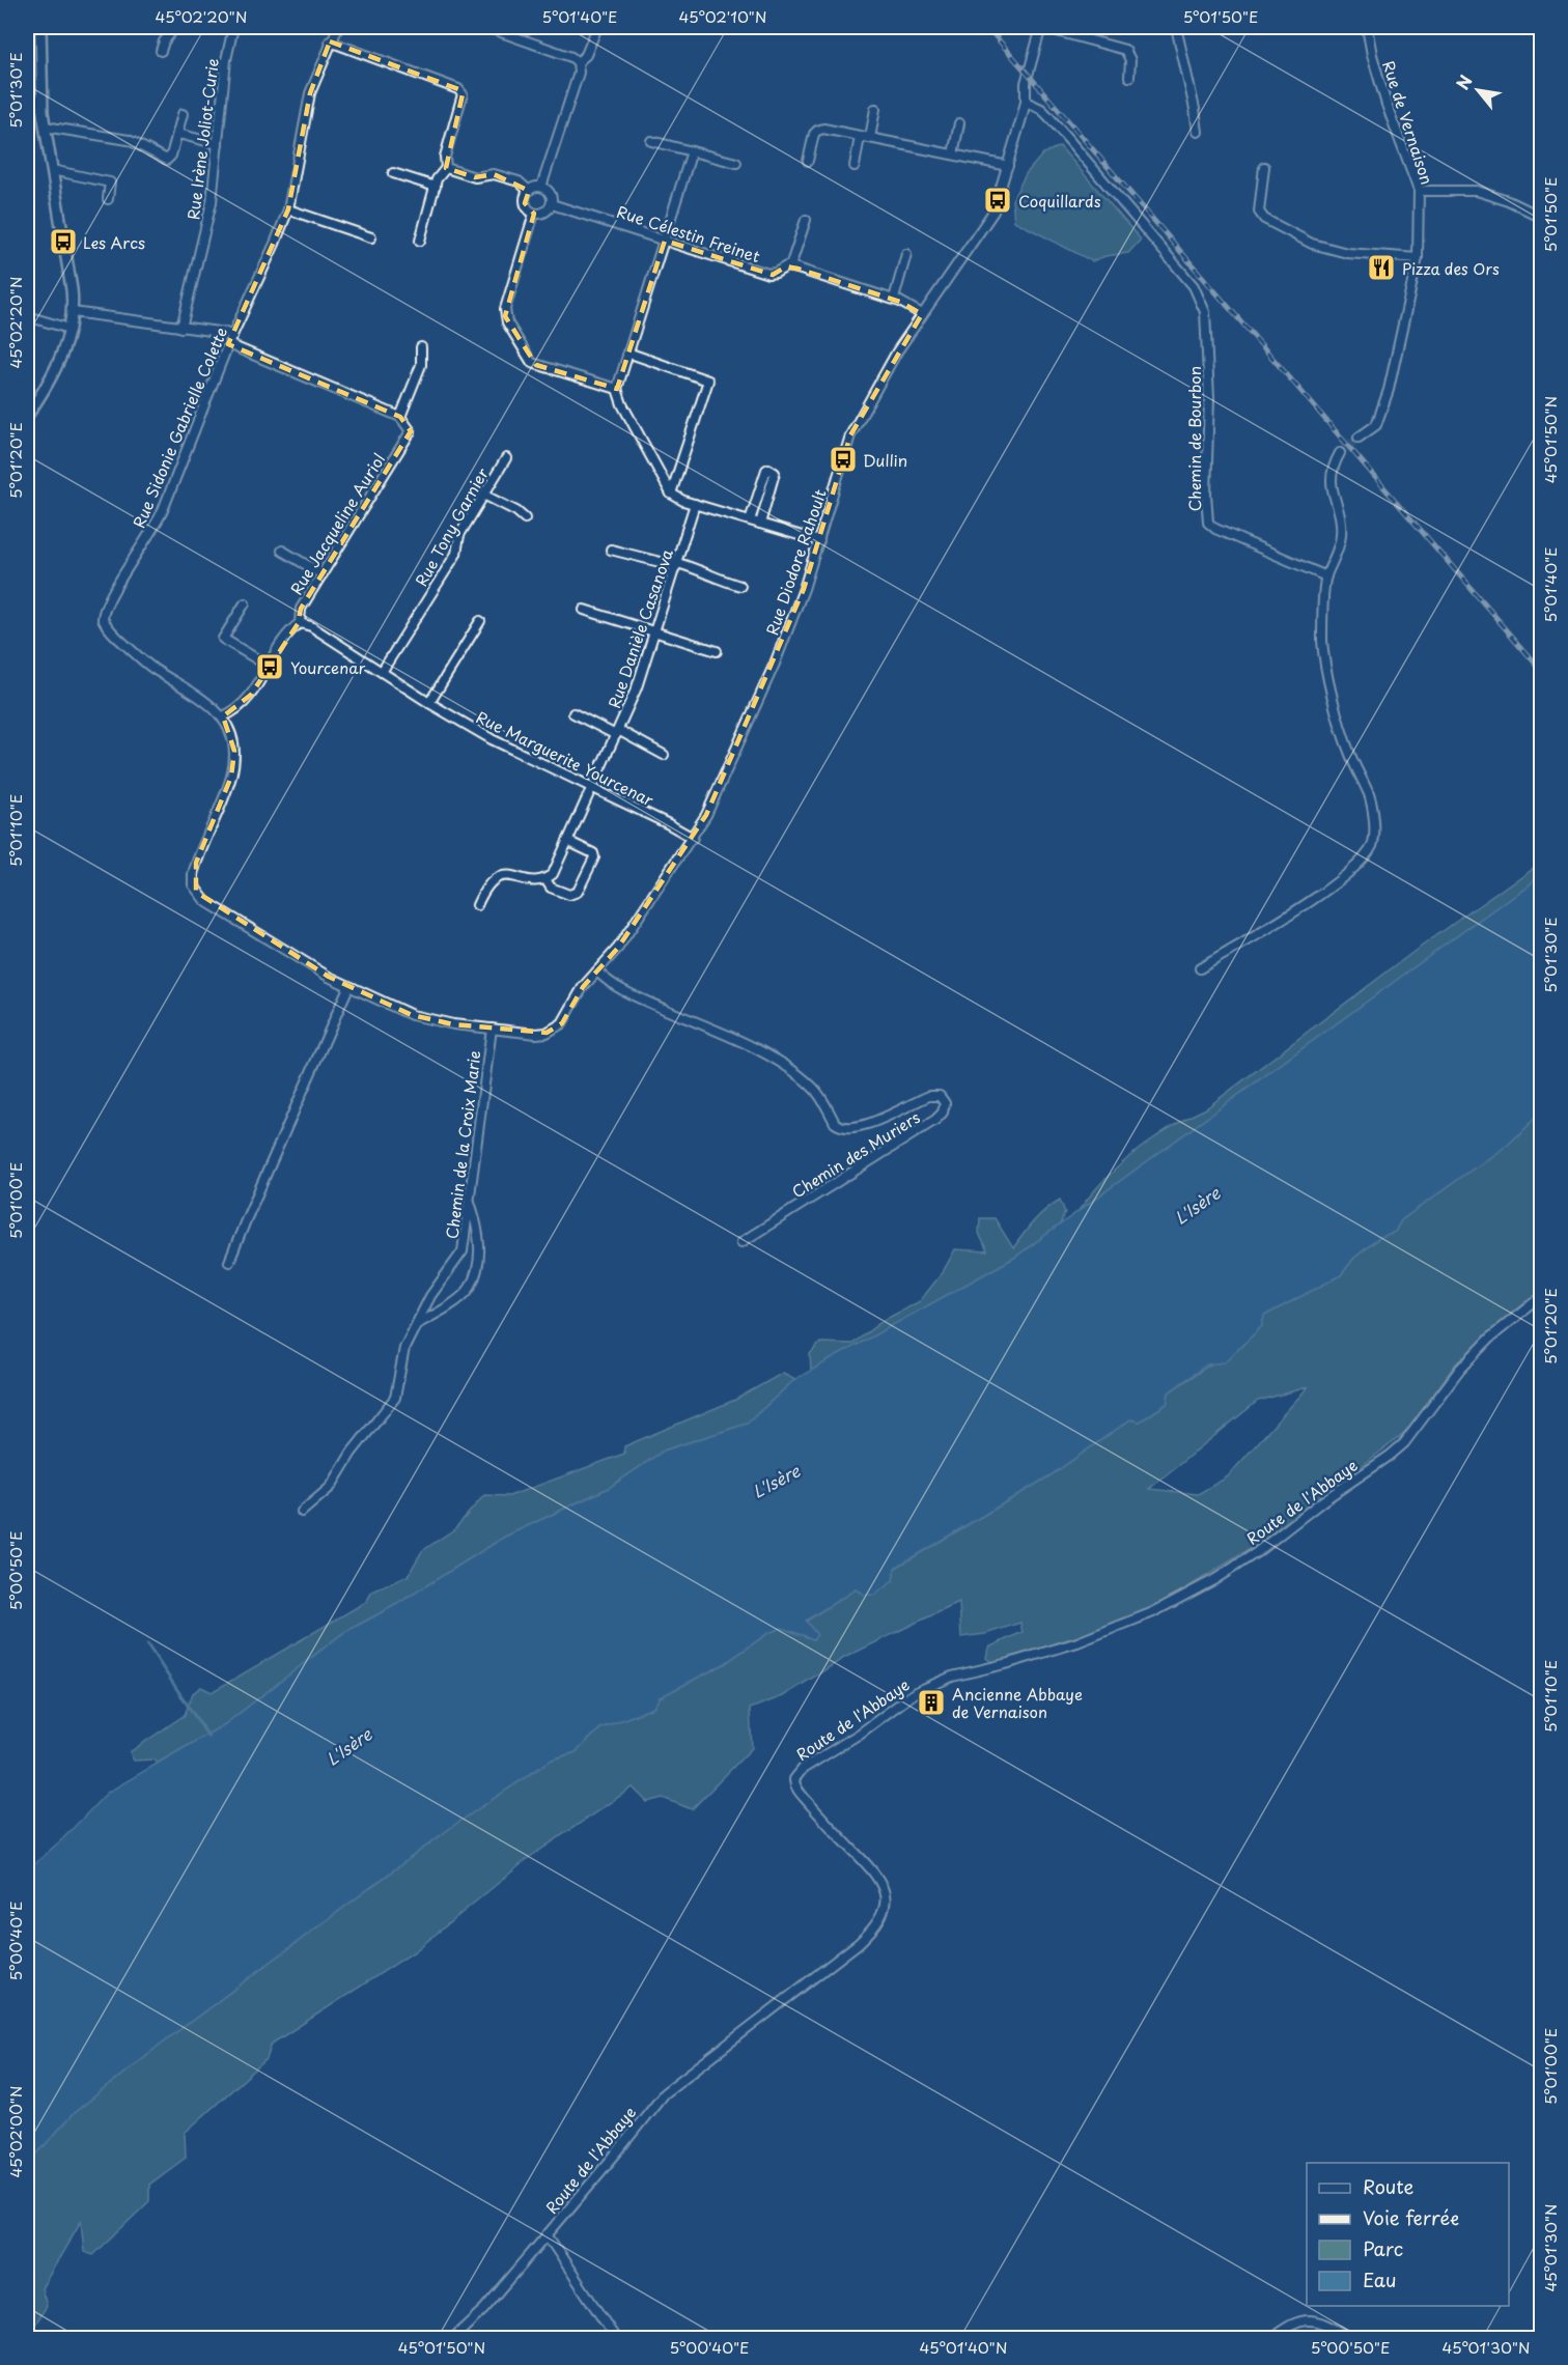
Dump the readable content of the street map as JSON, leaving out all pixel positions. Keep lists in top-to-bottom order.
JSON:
{
  "streets": {
    "street": [
      "Rue de Vernaison",
      "Rue Irène Joliot-Curie",
      "Rue Célestin Freinet",
      "Rue Sidonie Gabrielle Colette",
      "Chemin de Bourbon",
      "Rue Jacqueline Auriol",
      "Rue Tony Garnier",
      "Rue Diodore Rahoult",
      "Rue Danièle Casanova",
      "Rue Marguerite Yourcenar",
      "Chemin de la Croix Marie",
      "Chemin des Muriers",
      "Route de l'Abbaye"
    ]
  },
  "crossings": [
    ["Rue Célestin Freinet", "Rue Diodore Rahoult"],
    ["Rue Sidonie Gabrielle Colette", "Rue Jacqueline Auriol"],
    ["Chemin de Bourbon", "Rue Diodore Rahoult"],
    ["Rue Jacqueline Auriol", "Rue Marguerite Yourcenar"],
    ["Rue Tony Garnier", "Rue Marguerite Yourcenar"],
    ["Rue Diodore Rahoult", "Rue Marguerite Yourcenar"],
    ["Rue Diodore Rahoult", "Chemin de la Croix Marie"],
    ["Rue Diodore Rahoult", "Chemin des Muriers"],
    ["Rue Danièle Casanova", "Rue Marguerite Yourcenar"]
  ],
  "water": ["L'Isère"],
  "places": {
    "bus stop": [
      "Coquillards",
      "Les Arcs",
      "Dullin",
      "Yourcenar"
    ],
    "restaurant": ["Pizza des Ors"],
    "building": ["Ancienne Abbaye de Vernaison"]
  },
  "legend": [
    "Route",
    "Voie ferrée",
    "Parc",
    "Eau"
  ],
  "north": "top left",
  "coordinates": [
    "45°02'20\"N",
    "5°01'40\"E",
    "45°02'10\"N",
    "5°01'50\"E",
    "5°01'30\"E",
    "45°01'50\"N",
    "5°01'20\"E",
    "5°01'10\"E",
    "5°01'00\"E",
    "5°00'50\"E",
    "5°00'40\"E",
    "45°02'00\"N",
    "45°01'30\"N",
    "45°01'40\"N"
  ]
}
